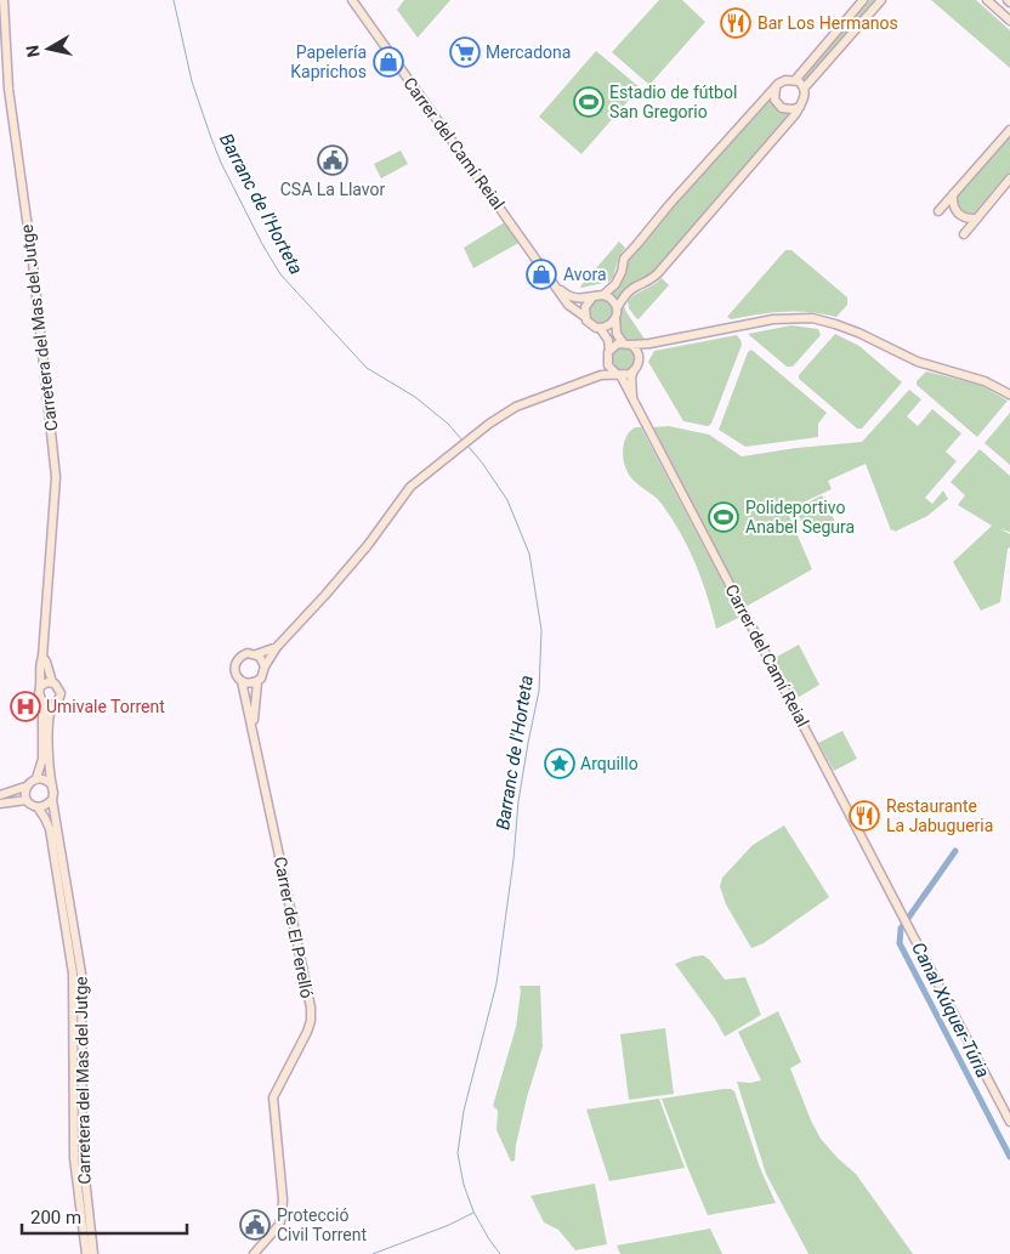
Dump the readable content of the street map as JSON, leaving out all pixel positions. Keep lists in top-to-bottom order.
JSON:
{
  "streets": {
    "street": ["Carrer del Camí Reial", "Carretera del Mas del Jutge", "Carrer de El Perelló"]
  },
  "water": ["Barranc de l'Horteta", "Canal Xúquer-Túria"],
  "places": {
    "restaurant": ["Bar Los Hermanos", "Restaurante La Jabugueria"],
    "supermarket": ["Mercadona"],
    "shop": ["Papelería Kaprichos", "Avora"],
    "sports": ["Estadio de fútbol San Gregorio", "Polideportivo Anabel Segura"],
    "public building": ["CSA La Llavor", "Protecció Civil Torrent"],
    "hospital": ["Umivale Torrent"],
    "place": ["Arquillo"]
  },
  "scale_bar": "200 m",
  "north": "left"
}
